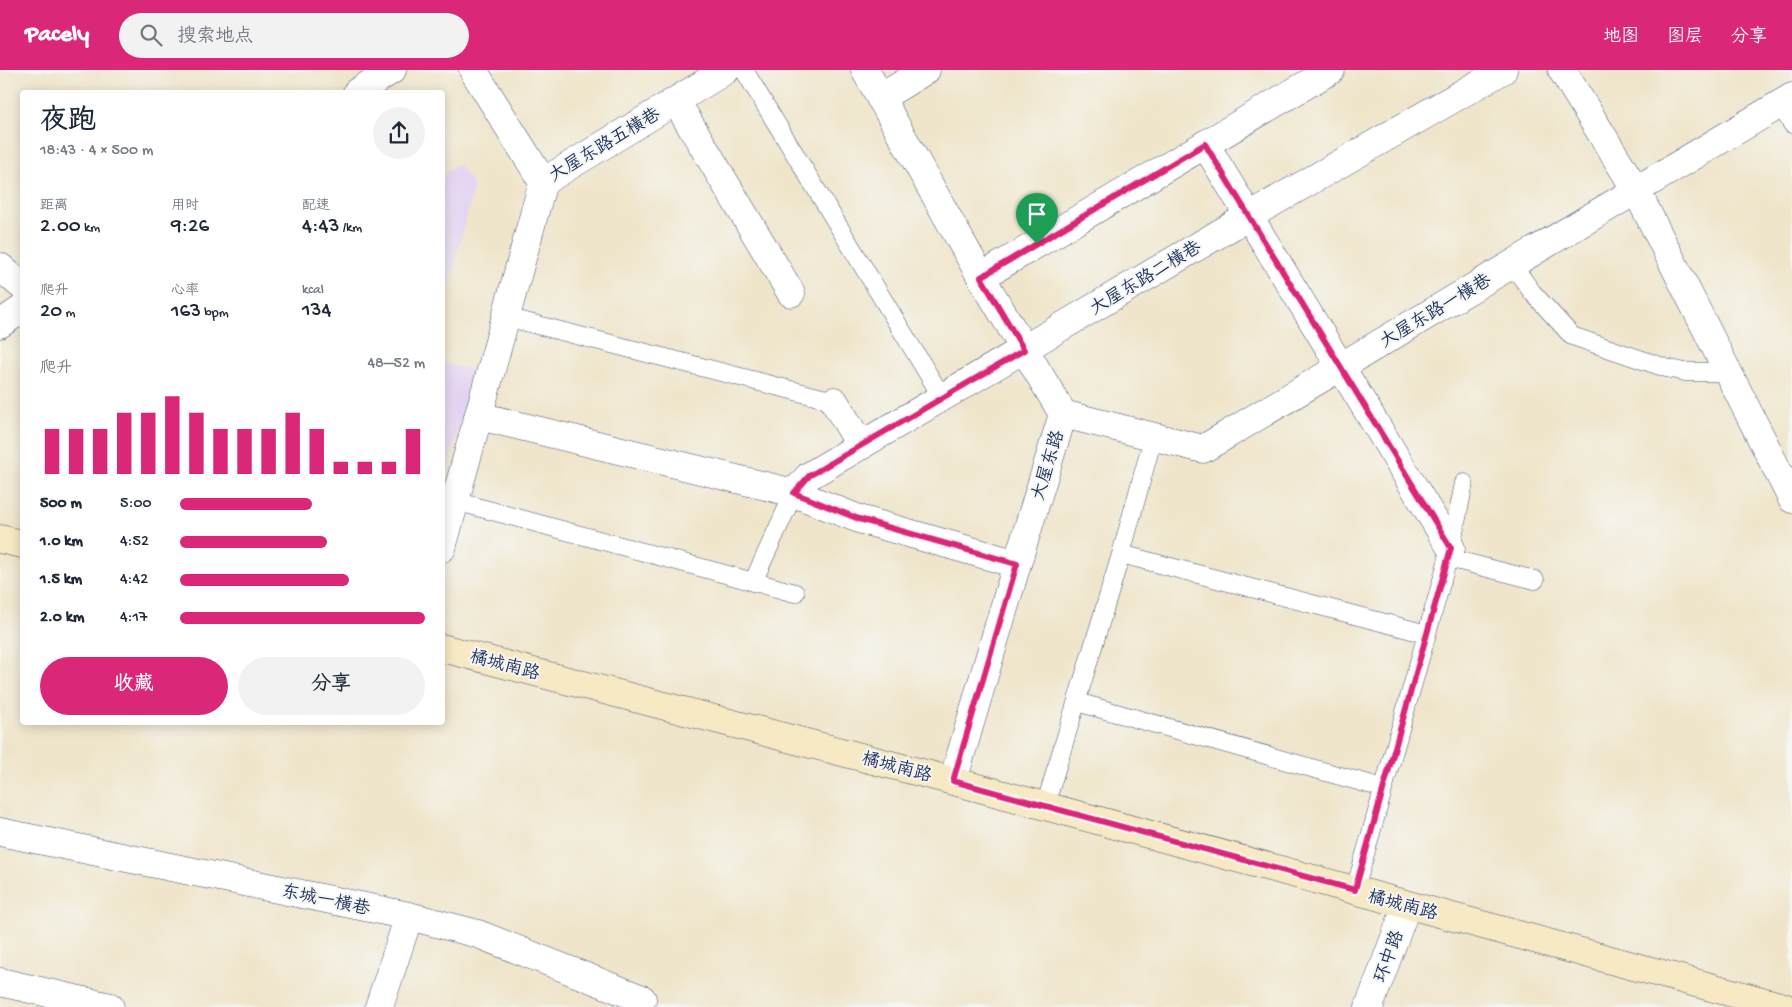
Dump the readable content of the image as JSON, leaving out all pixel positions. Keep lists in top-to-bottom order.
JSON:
{
  "streets": {
    "main road": ["橘城南路"],
    "street": [
      "大屋东路五横巷",
      "大屋东路二横巷",
      "大屋东路一横巷",
      "大屋东路",
      "东城一横巷",
      "环中路"
    ]
  },
  "crossings": [
    ["大屋东路二横巷", "大屋东路"],
    ["大屋东路一横巷", "大屋东路"],
    ["大屋东路", "橘城南路"],
    ["橘城南路", "环中路"]
  ],
  "page": {
    "header": "Pacely",
    "search": "搜索地点",
    "nav": ["地图", "图层", "分享"],
    "heading": ["夜跑", "18:43 · 4 × 500 m"],
    "stats": [
      ["距离", "2.00 km"],
      ["用时", "9:26"],
      ["配速", "4:43 /km"],
      ["爬升", "20 m"],
      ["心率", "163 bpm"],
      ["kcal", "134"]
    ],
    "chart": ["爬升", "48–52 m"],
    "list": [
      {
        "name": "500 m",
        "note": "5:00"
      },
      {
        "name": "1.0 km",
        "note": "4:52"
      },
      {
        "name": "1.5 km",
        "note": "4:42"
      },
      {
        "name": "2.0 km",
        "note": "4:17"
      }
    ],
    "buttons": ["收藏", "分享"]
  }
}
